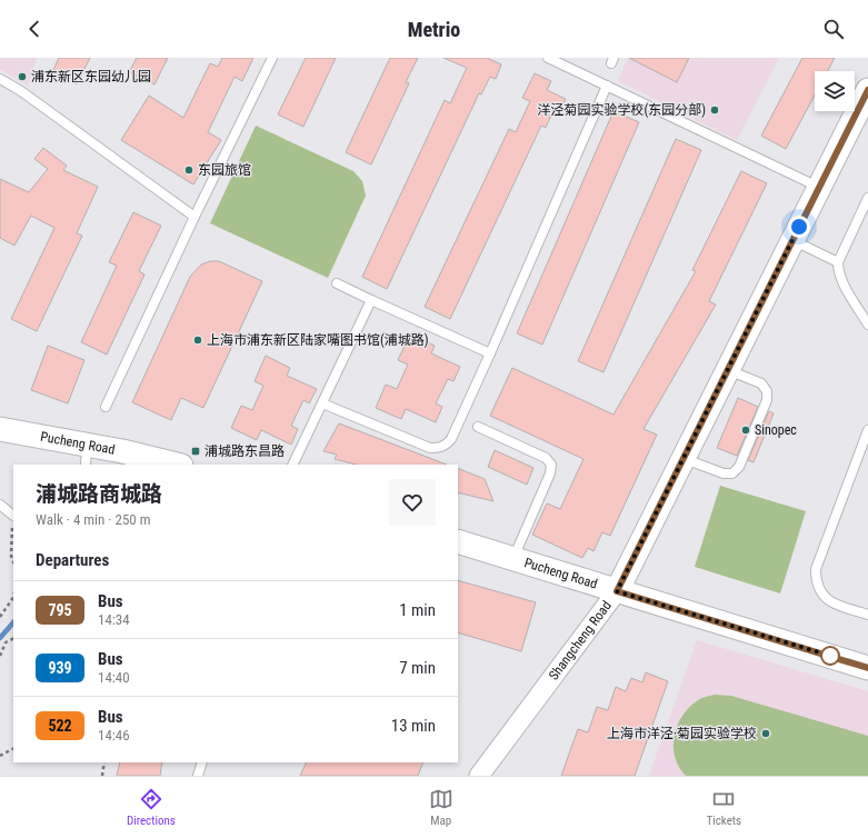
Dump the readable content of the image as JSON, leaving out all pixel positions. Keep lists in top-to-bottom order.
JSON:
{
  "streets": {
    "street": ["Pucheng Road", "Shangcheng Road"]
  },
  "crossings": [
    ["Pucheng Road", "Shangcheng Road"]
  ],
  "places": {
    "other": [
      "浦东新区东园幼儿园",
      "洋泾菊园实验学校(东园分部)",
      "东园旅馆",
      "上海市浦东新区陆家嘴图书馆(浦城路)",
      "Sinopec",
      "上海市洋泾·菊园实验学校"
    ],
    "transit": ["浦城路东昌路"]
  },
  "lines": ["bus line 795"],
  "page": {
    "header": "Metrio",
    "heading": [
      ["浦城路商城路", "Walk · 4 min · 250 m"],
      "Departures"
    ],
    "list": [
      {
        "mark": "795",
        "name": "Bus",
        "note": "14:34",
        "value": "1 min"
      },
      {
        "mark": "939",
        "name": "Bus",
        "note": "14:40",
        "value": "7 min"
      },
      {
        "mark": "522",
        "name": "Bus",
        "note": "14:46",
        "value": "13 min"
      }
    ],
    "tabs": ["Directions", "Map", "Tickets"]
  }
}
